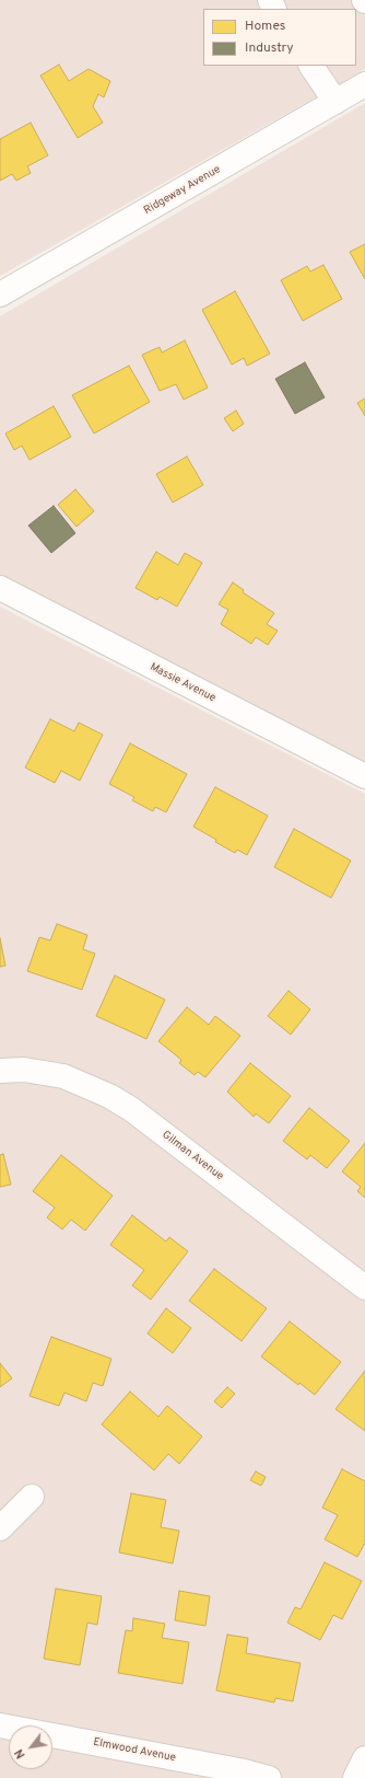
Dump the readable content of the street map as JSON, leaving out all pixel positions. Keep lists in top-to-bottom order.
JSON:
{
  "streets": {
    "street": [
      "Ridgeway Avenue",
      "Massie Avenue",
      "Gilman Avenue",
      "Elmwood Avenue"
    ]
  },
  "legend": ["Homes", "Industry"],
  "north": "bottom left"
}
